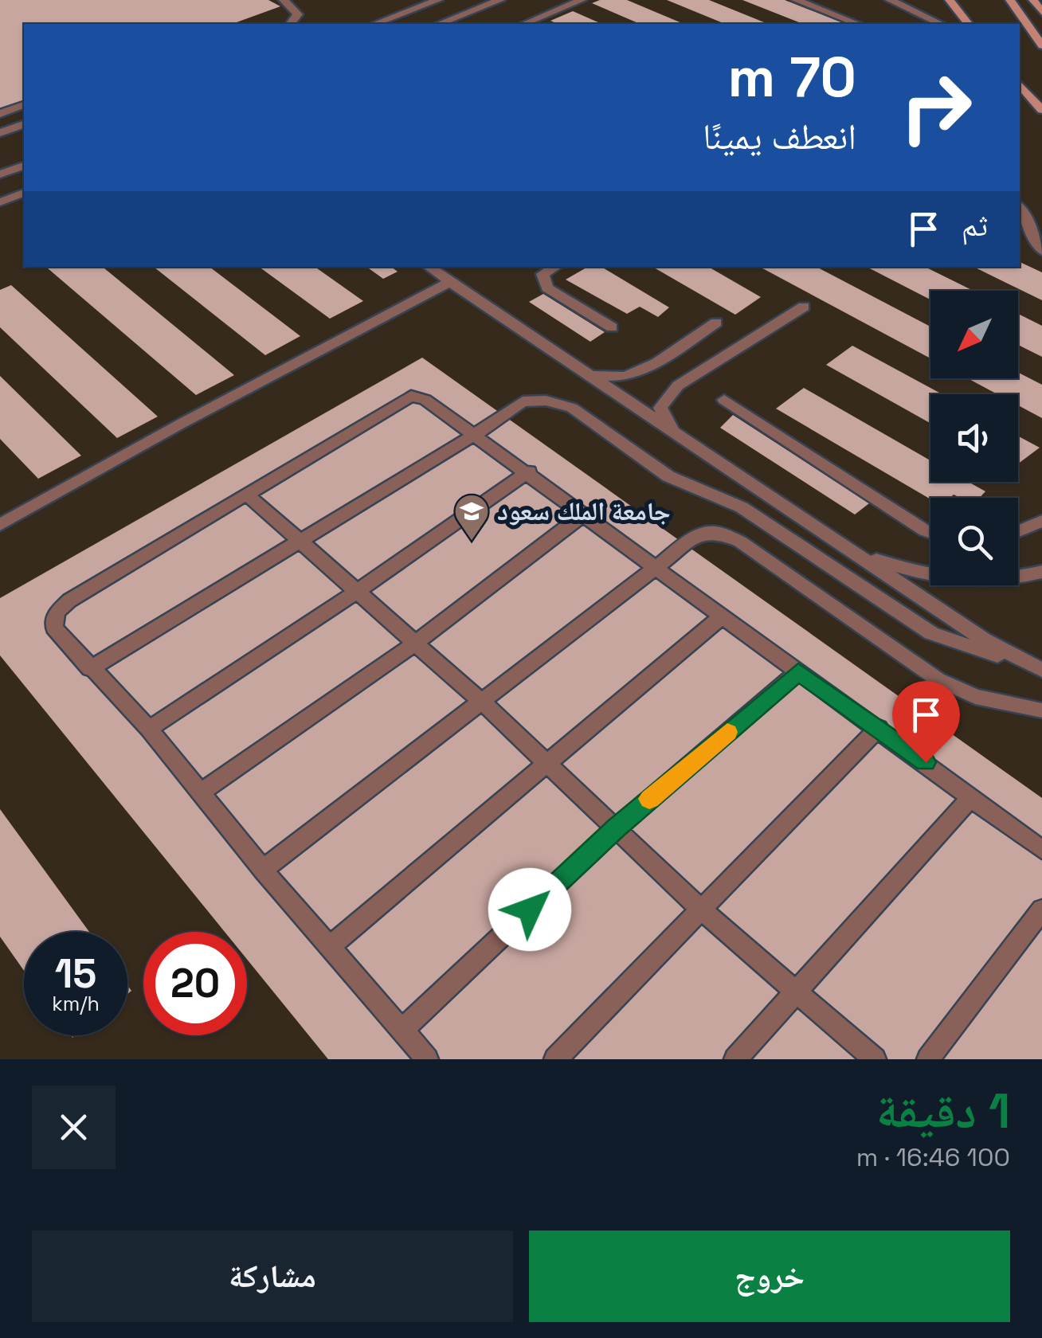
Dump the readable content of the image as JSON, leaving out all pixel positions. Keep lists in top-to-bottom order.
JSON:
{
  "places": {
    "school or university": ["جامعة الملك سعود"]
  },
  "north": "bottom left",
  "page": {
    "turn": ["70 m", "انعطف يمينًا"],
    "then": "ثم",
    "speed": "15 km/h",
    "limit": "20",
    "heading": ["1 دقيقة", "100 m · 16:46"],
    "buttons": ["خروج", "مشاركة"]
  }
}
